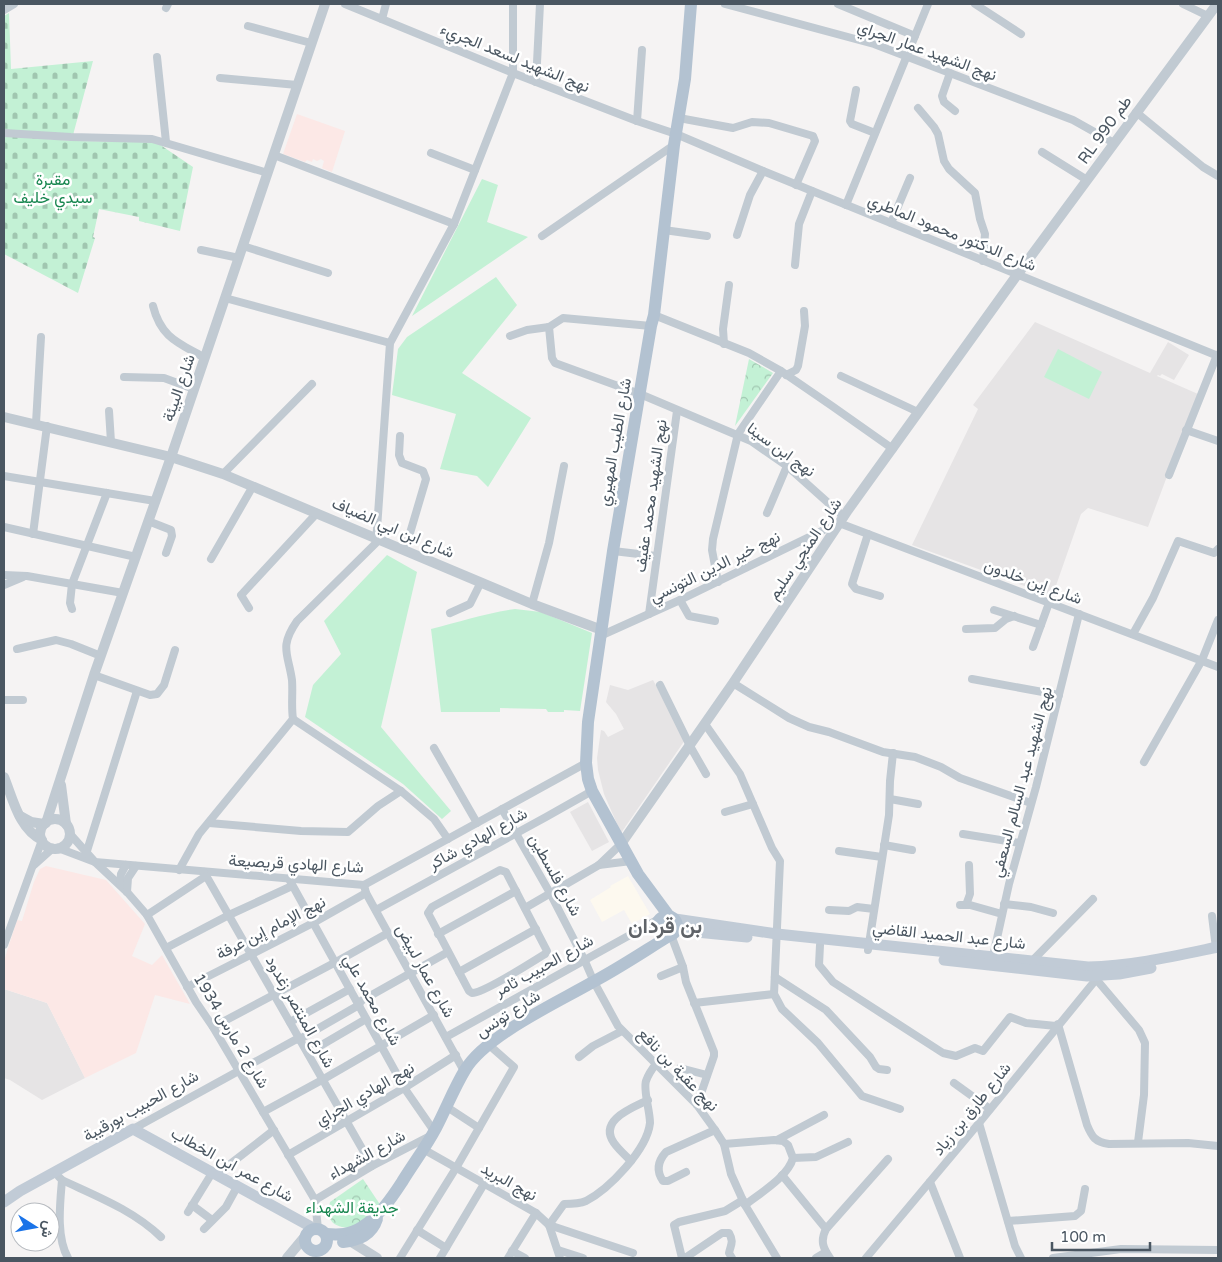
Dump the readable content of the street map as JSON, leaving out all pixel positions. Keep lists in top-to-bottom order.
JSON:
{
  "streets": {
    "main road": [
      "شارع الطيب المهيري",
      "شارع عبد الحميد القاضي",
      "شارع تونس",
      "شارع الحبيب بورقيبة",
      "شارع عمر ابن الخطاب"
    ],
    "street": [
      "نهج الشهيد عمار الجراي",
      "نهج الشهيد لسعد الجريء",
      "RL طم 990",
      "شارع الدكتور محمود الماطري",
      "شارع البيئة",
      "نهج ابن سينا",
      "نهج الشهيد محمد عفيف",
      "شارع ابن ابي الضياف",
      "شارع المنجي سليم",
      "نهج خير الدين التونسي",
      "شارع إبن خلدون",
      "نهج الشهيد عبد السالم السعفي",
      "شارع الهادي شاكر",
      "شارع الهادي قريصيعة",
      "شارع فلسطين",
      "نهج الإمام إبن عرفة",
      "شارع الحبيب ثامر",
      "شارع عمار لبيض",
      "شارع محمد علي",
      "شارع المنتصر زغدود",
      "شارع 2 مارس 1934",
      "نهج عقبة بن نافع",
      "نهج الهادي الجراي",
      "شارع طارق بن زياد",
      "شارع الشهداء",
      "نهج البريد"
    ]
  },
  "crossings": [
    ["نهج الشهيد عمار الجراي", "RL طم 990"],
    ["نهج الشهيد لسعد الجريء", "شارع الدكتور محمود الماطري"],
    ["نهج الشهيد لسعد الجريء", "شارع الطيب المهيري"],
    ["RL طم 990", "شارع الدكتور محمود الماطري"],
    ["RL طم 990", "شارع المنجي سليم"],
    ["شارع الدكتور محمود الماطري", "شارع الطيب المهيري"],
    ["شارع الدكتور محمود الماطري", "شارع المنجي سليم"],
    ["شارع البيئة", "شارع ابن ابي الضياف"],
    ["شارع الطيب المهيري", "نهج ابن سينا"],
    ["شارع الطيب المهيري", "شارع ابن ابي الضياف"],
    ["شارع الطيب المهيري", "شارع المنجي سليم"],
    ["شارع الطيب المهيري", "نهج خير الدين التونسي"],
    ["شارع الطيب المهيري", "شارع الهادي شاكر"],
    ["شارع الطيب المهيري", "شارع الهادي قريصيعة"],
    ["شارع الطيب المهيري", "شارع عبد الحميد القاضي"],
    ["شارع الطيب المهيري", "شارع الحبيب ثامر"],
    ["شارع الطيب المهيري", "شارع تونس"],
    ["نهج ابن سينا", "نهج الشهيد محمد عفيف"],
    ["نهج ابن سينا", "شارع المنجي سليم"],
    ["نهج ابن سينا", "نهج خير الدين التونسي"],
    ["نهج ابن سينا", "شارع إبن خلدون"],
    ["نهج الشهيد محمد عفيف", "نهج خير الدين التونسي"],
    ["شارع ابن ابي الضياف", "نهج خير الدين التونسي"],
    ["شارع المنجي سليم", "نهج خير الدين التونسي"],
    ["شارع المنجي سليم", "شارع إبن خلدون"],
    ["نهج خير الدين التونسي", "شارع إبن خلدون"],
    ["شارع إبن خلدون", "نهج الشهيد عبد السالم السعفي"],
    ["نهج الشهيد عبد السالم السعفي", "شارع عبد الحميد القاضي"],
    ["شارع الهادي شاكر", "شارع فلسطين"],
    ["شارع الهادي شاكر", "شارع عمار لبيض"],
    ["شارع الهادي قريصيعة", "شارع فلسطين"],
    ["شارع الهادي قريصيعة", "نهج الإمام إبن عرفة"],
    ["شارع الهادي قريصيعة", "شارع عمار لبيض"],
    ["شارع الهادي قريصيعة", "شارع محمد علي"],
    ["شارع الهادي قريصيعة", "شارع المنتصر زغدود"],
    ["شارع الهادي قريصيعة", "شارع 2 مارس 1934"],
    ["شارع فلسطين", "شارع الحبيب ثامر"],
    ["شارع فلسطين", "شارع تونس"],
    ["شارع فلسطين", "نهج عقبة بن نافع"],
    ["نهج الإمام إبن عرفة", "شارع عمار لبيض"],
    ["نهج الإمام إبن عرفة", "شارع محمد علي"],
    ["نهج الإمام إبن عرفة", "شارع المنتصر زغدود"],
    ["نهج الإمام إبن عرفة", "شارع 2 مارس 1934"],
    ["شارع عبد الحميد القاضي", "شارع الحبيب ثامر"],
    ["شارع عبد الحميد القاضي", "شارع تونس"],
    ["شارع عبد الحميد القاضي", "شارع طارق بن زياد"],
    ["شارع الحبيب ثامر", "شارع عمار لبيض"],
    ["شارع الحبيب ثامر", "شارع تونس"],
    ["شارع عمار لبيض", "شارع تونس"],
    ["شارع عمار لبيض", "نهج الهادي الجراي"],
    ["شارع عمار لبيض", "شارع الحبيب بورقيبة"],
    ["شارع محمد علي", "شارع تونس"],
    ["شارع محمد علي", "نهج الهادي الجراي"],
    ["شارع محمد علي", "شارع الحبيب بورقيبة"],
    ["شارع محمد علي", "شارع الشهداء"],
    ["شارع المنتصر زغدود", "نهج الهادي الجراي"],
    ["شارع المنتصر زغدود", "شارع الحبيب بورقيبة"],
    ["شارع المنتصر زغدود", "شارع الشهداء"],
    ["شارع تونس", "نهج عقبة بن نافع"],
    ["شارع تونس", "شارع الشهداء"],
    ["شارع تونس", "نهج البريد"],
    ["شارع 2 مارس 1934", "نهج الهادي الجراي"],
    ["شارع 2 مارس 1934", "شارع الحبيب بورقيبة"],
    ["شارع 2 مارس 1934", "شارع الشهداء"],
    ["شارع 2 مارس 1934", "شارع عمر ابن الخطاب"],
    ["شارع الحبيب بورقيبة", "شارع عمر ابن الخطاب"]
  ],
  "districts": ["بن قردان"],
  "parks": ["مقبرة سيدي خليف", "جديقة الشهداء"],
  "scale_bar": "100 m",
  "north": "right"
}
